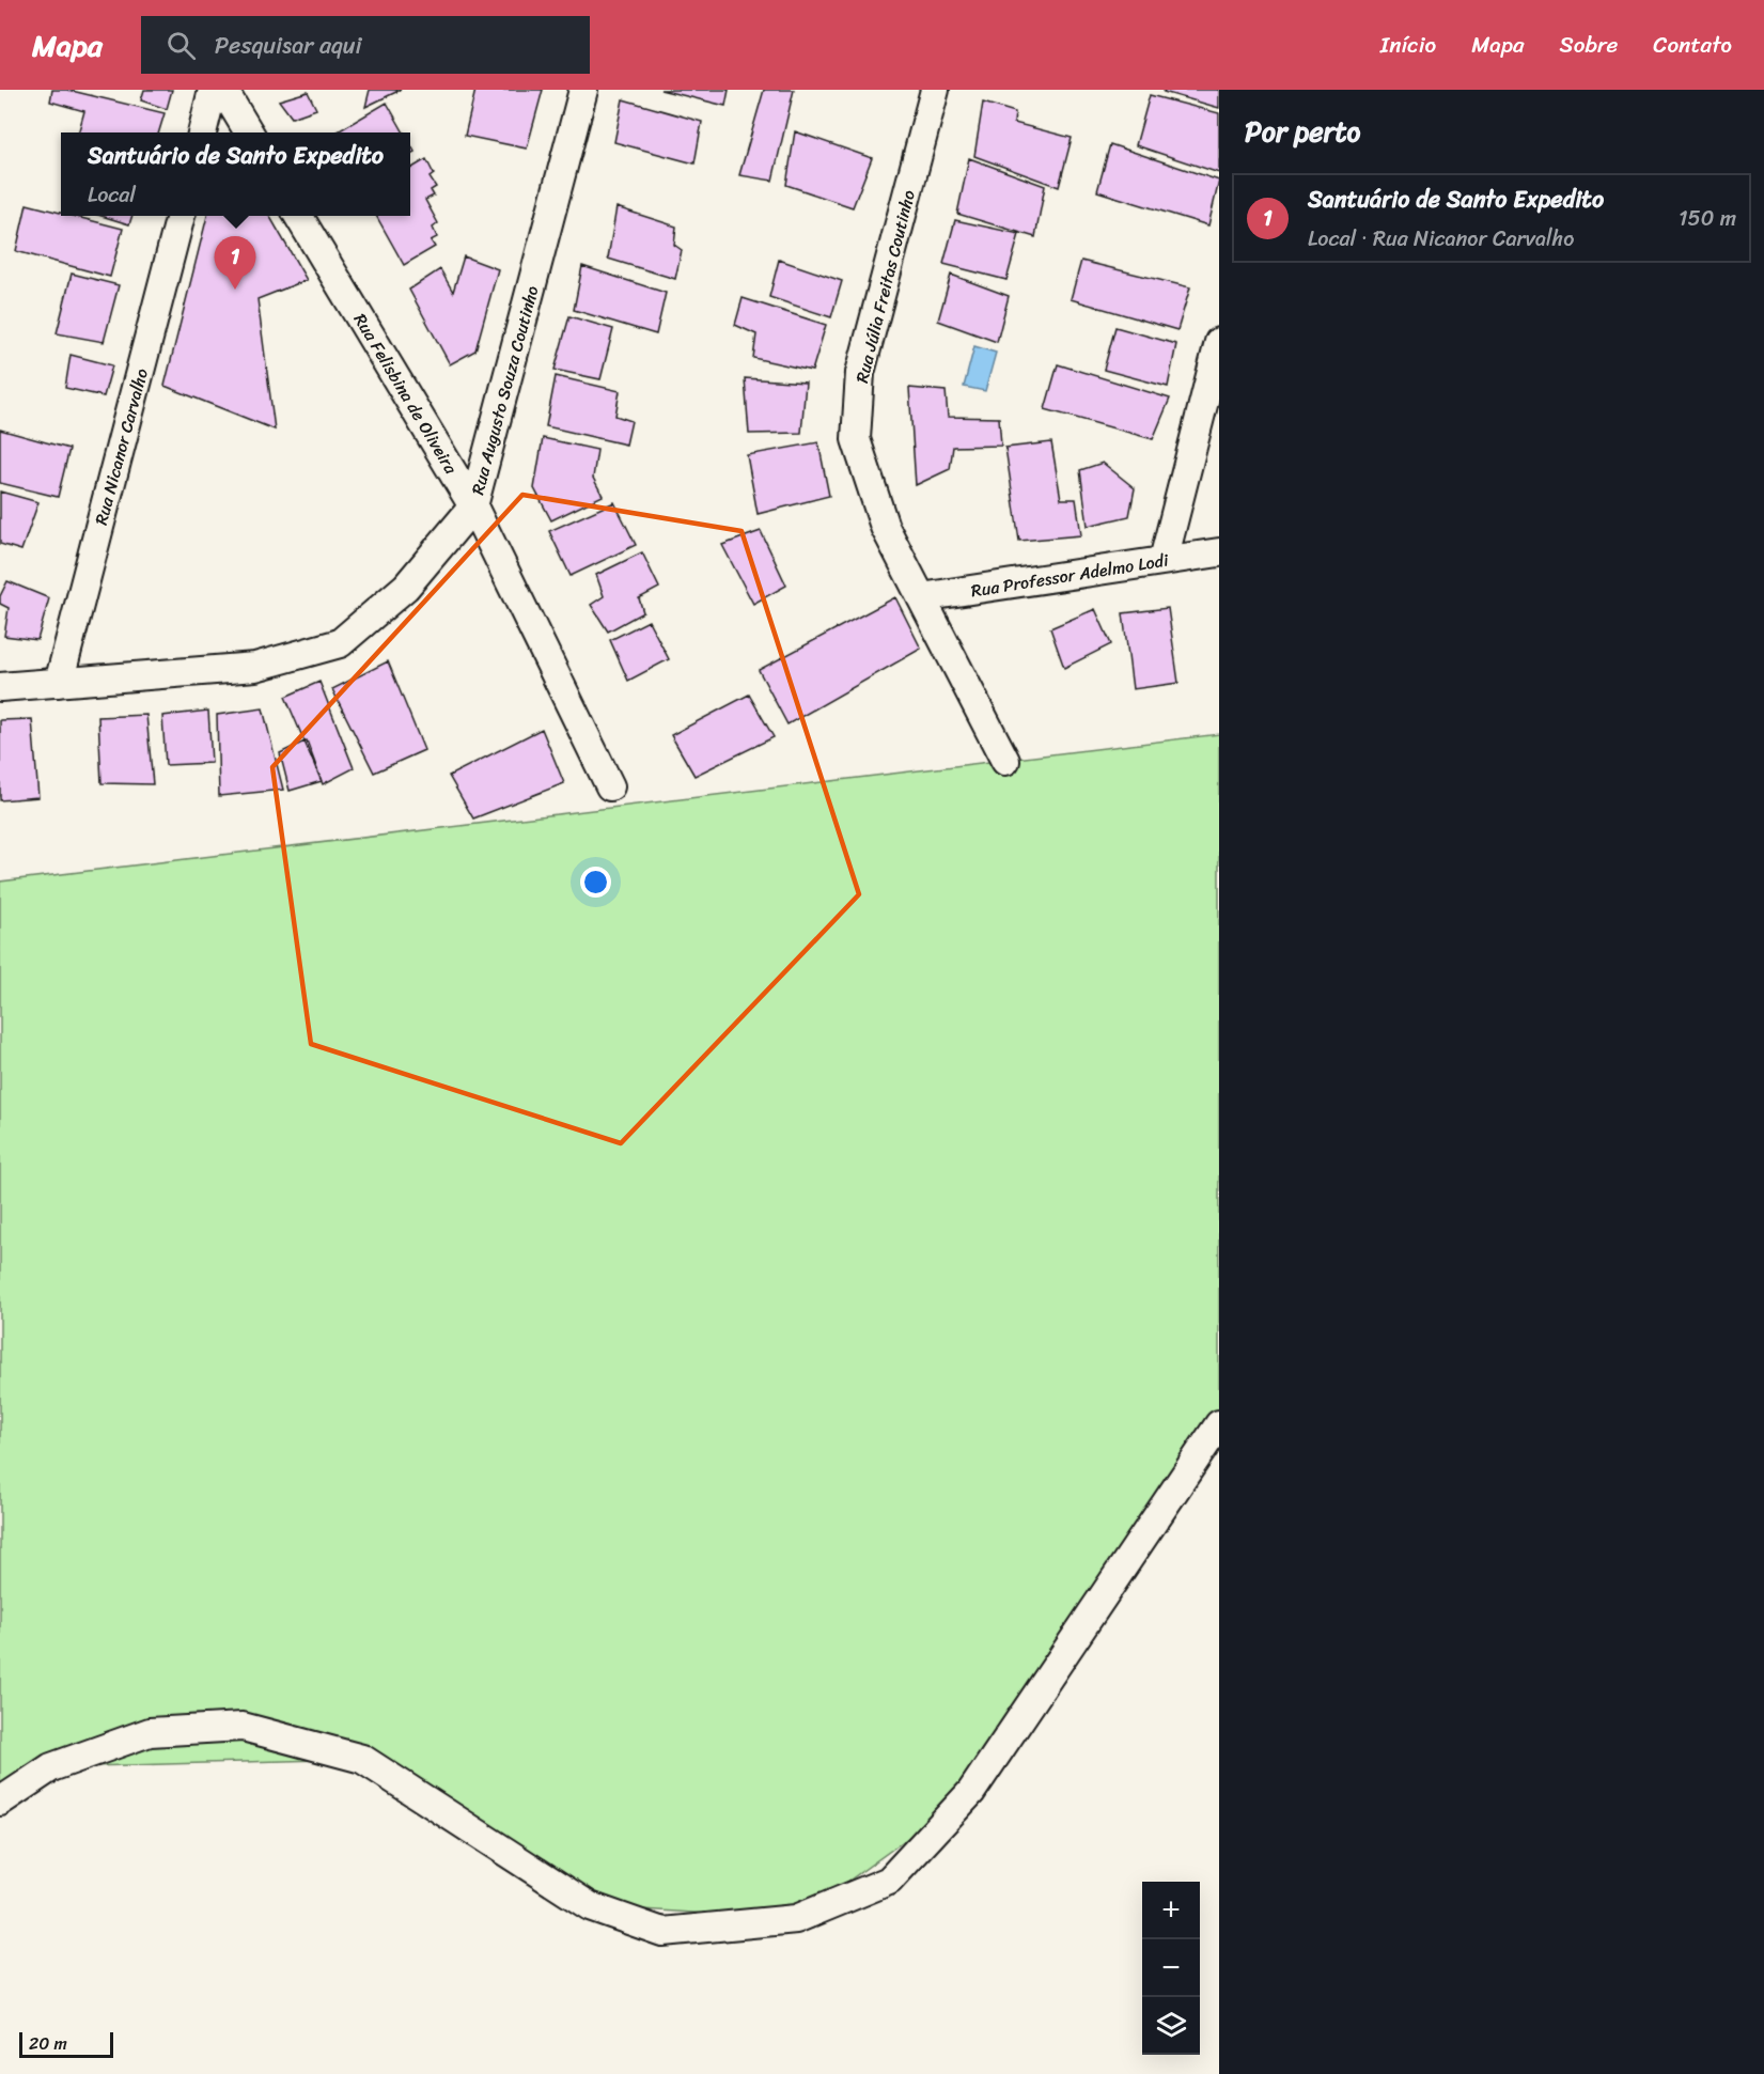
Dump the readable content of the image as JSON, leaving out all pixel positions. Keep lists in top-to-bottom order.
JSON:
{
  "streets": {
    "street": [
      "Rua Júlia Freitas Coutinho",
      "Rua Augusto Souza Coutinho",
      "Rua Felisbina de Oliveira",
      "Rua Nicanor Carvalho",
      "Rua Professor Adelmo Lodi"
    ]
  },
  "crossings": [
    ["Rua Júlia Freitas Coutinho", "Rua Professor Adelmo Lodi"],
    ["Rua Augusto Souza Coutinho", "Rua Felisbina de Oliveira"],
    ["Rua Augusto Souza Coutinho", "Rua Nicanor Carvalho"]
  ],
  "scale_bar": "20 m",
  "page": {
    "header": "Mapa",
    "search": "Pesquisar aqui",
    "nav": [
      "Início",
      "Mapa",
      "Sobre",
      "Contato"
    ],
    "heading": "Por perto",
    "popup": ["Santuário de Santo Expedito", "Local"],
    "list": [
      {
        "mark": "1",
        "name": "Santuário de Santo Expedito",
        "note": "Local · Rua Nicanor Carvalho",
        "value": "150 m"
      }
    ],
    "pins": "1",
    "map_buttons": ["+", "−"],
    "scale": "20 m"
  }
}
